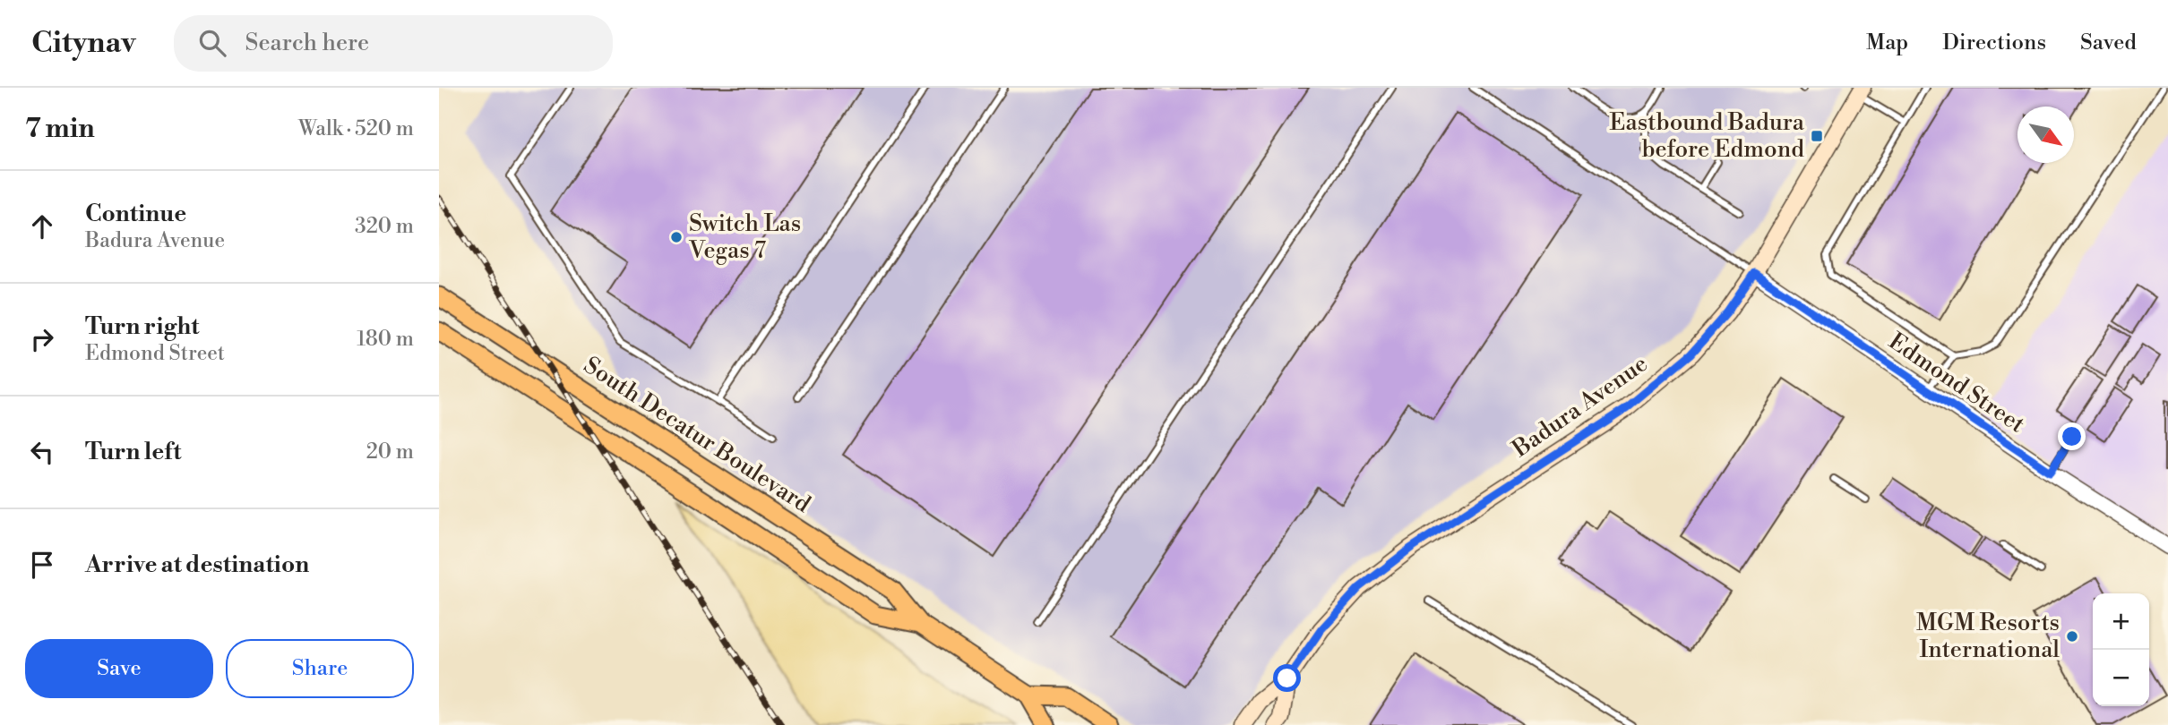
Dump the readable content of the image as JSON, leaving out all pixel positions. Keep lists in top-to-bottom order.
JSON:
{
  "streets": {
    "main road": ["Badura Avenue", "South Decatur Boulevard"],
    "street": ["Edmond Street"]
  },
  "crossings": [
    ["Edmond Street", "Badura Avenue"]
  ],
  "places": {
    "transit": ["Eastbound Badura before Edmond"],
    "other": ["Switch Las Vegas 7", "MGM Resorts International"]
  },
  "north": "bottom right",
  "page": {
    "header": "Citynav",
    "search": "Search here",
    "nav": ["Map", "Directions", "Saved"],
    "heading": ["7 min", "Walk · 520 m"],
    "list": [
      ["Continue", "Badura Avenue", "320 m"],
      ["Turn right", "Edmond Street", "180 m"],
      ["Turn left", "20 m"],
      "Arrive at destination"
    ],
    "map_buttons": ["+", "−"],
    "buttons": ["Save", "Share"]
  }
}
